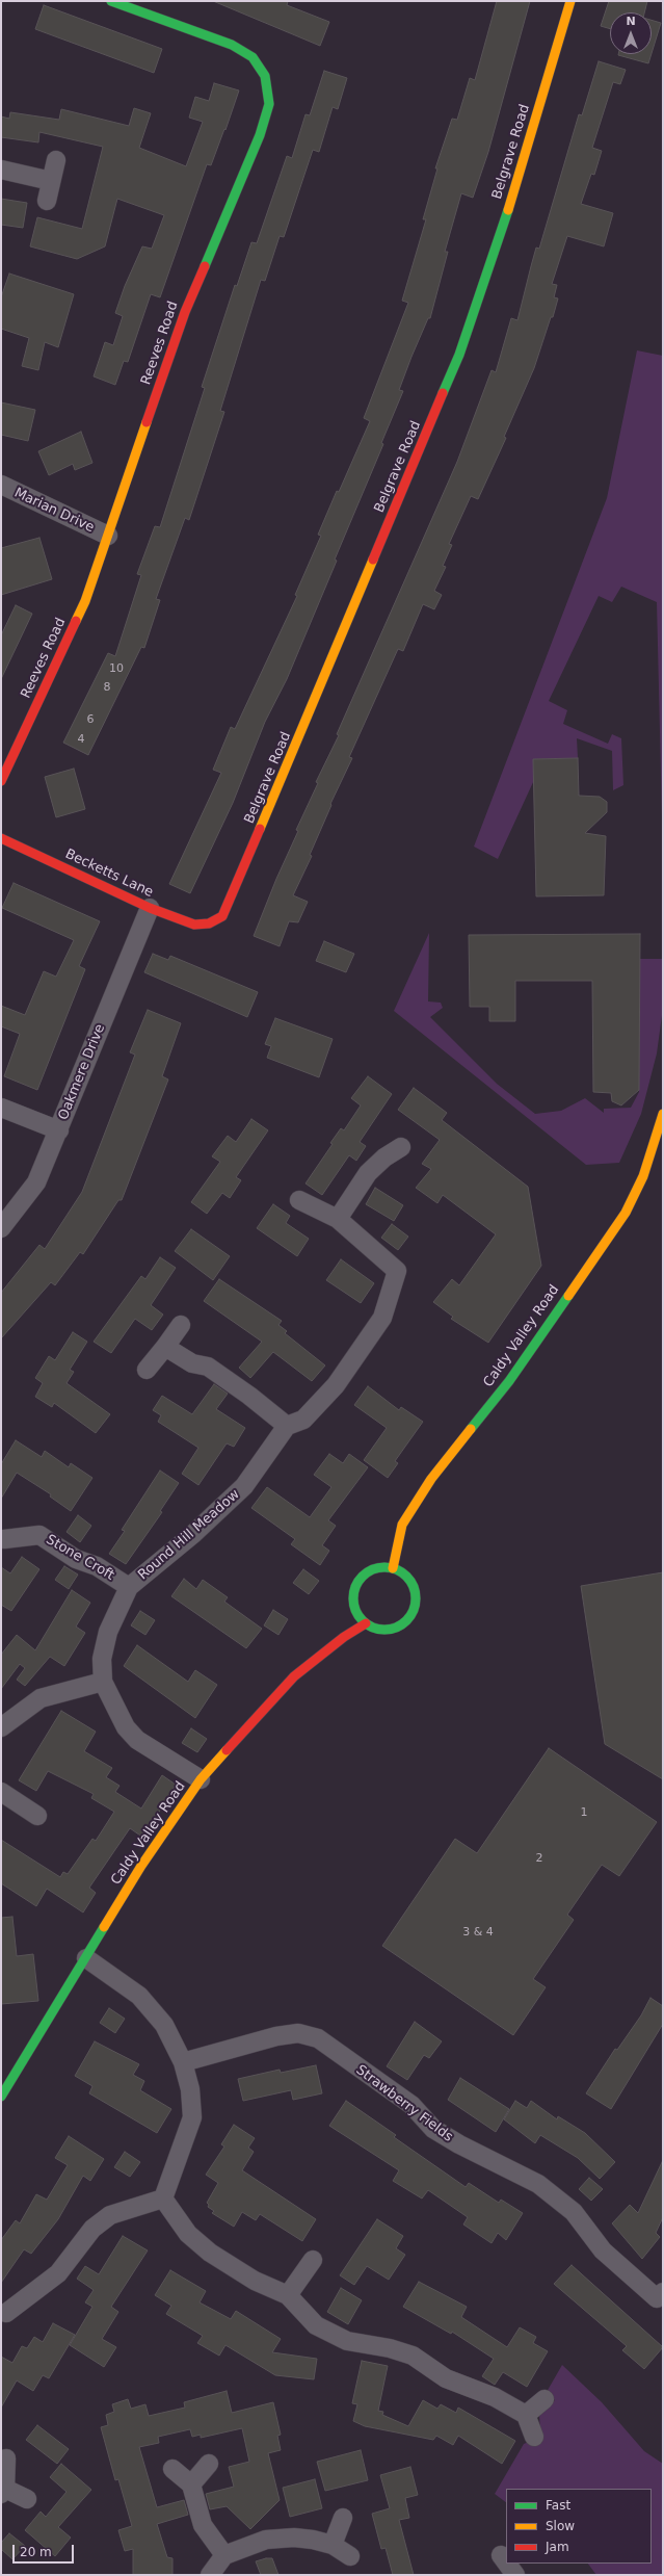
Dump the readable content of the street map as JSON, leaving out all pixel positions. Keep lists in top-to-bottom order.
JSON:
{
  "streets": {
    "street": [
      "Belgrave Road",
      "Reeves Road",
      "Marian Drive",
      "Becketts Lane",
      "Oakmere Drive",
      "Caldy Valley Road",
      "Round Hill Meadow",
      "Stone Croft",
      "Strawberry Fields"
    ]
  },
  "crossings": [
    ["Belgrave Road", "Becketts Lane"],
    ["Reeves Road", "Marian Drive"],
    ["Becketts Lane", "Oakmere Drive"],
    ["Caldy Valley Road", "Round Hill Meadow"],
    ["Round Hill Meadow", "Stone Croft"]
  ],
  "house_numbers": [
    "10",
    "8",
    "6",
    "4",
    "1",
    "2",
    "3 & 4"
  ],
  "legend": ["Fast", "Slow", "Jam"],
  "scale_bar": "20 m",
  "north": "top"
}
